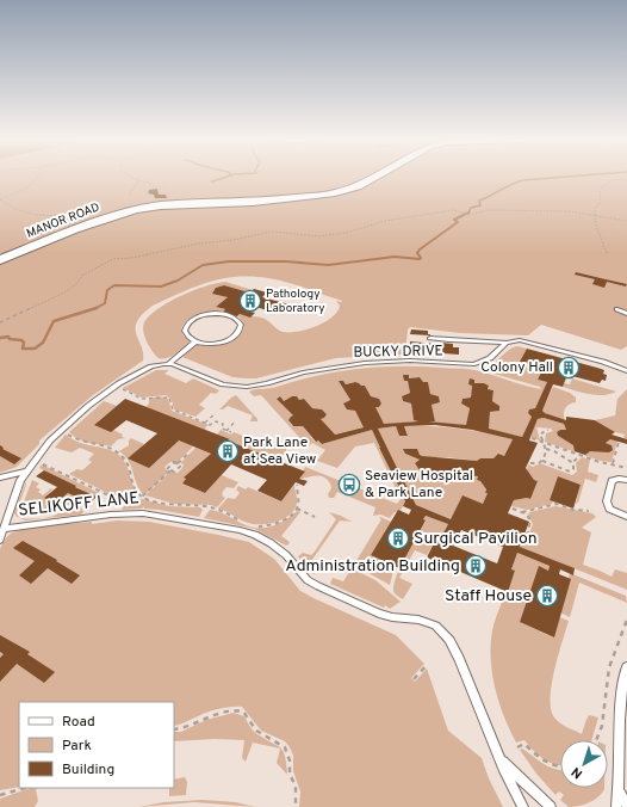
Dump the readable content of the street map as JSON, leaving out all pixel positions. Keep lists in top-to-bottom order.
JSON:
{
  "streets": {
    "street": ["MANOR ROAD"],
    "lane": ["BUCKY DRIVE", "SELIKOFF LANE"]
  },
  "places": {
    "building": [
      "Pathology Laboratory",
      "Colony Hall",
      "Park Lane at Sea View",
      "Surgical Pavilion",
      "Administration Building",
      "Staff House"
    ],
    "bus stop": ["Seaview Hospital & Park Lane"]
  },
  "legend": ["Road", "Park", "Building"],
  "north": "bottom left"
}
